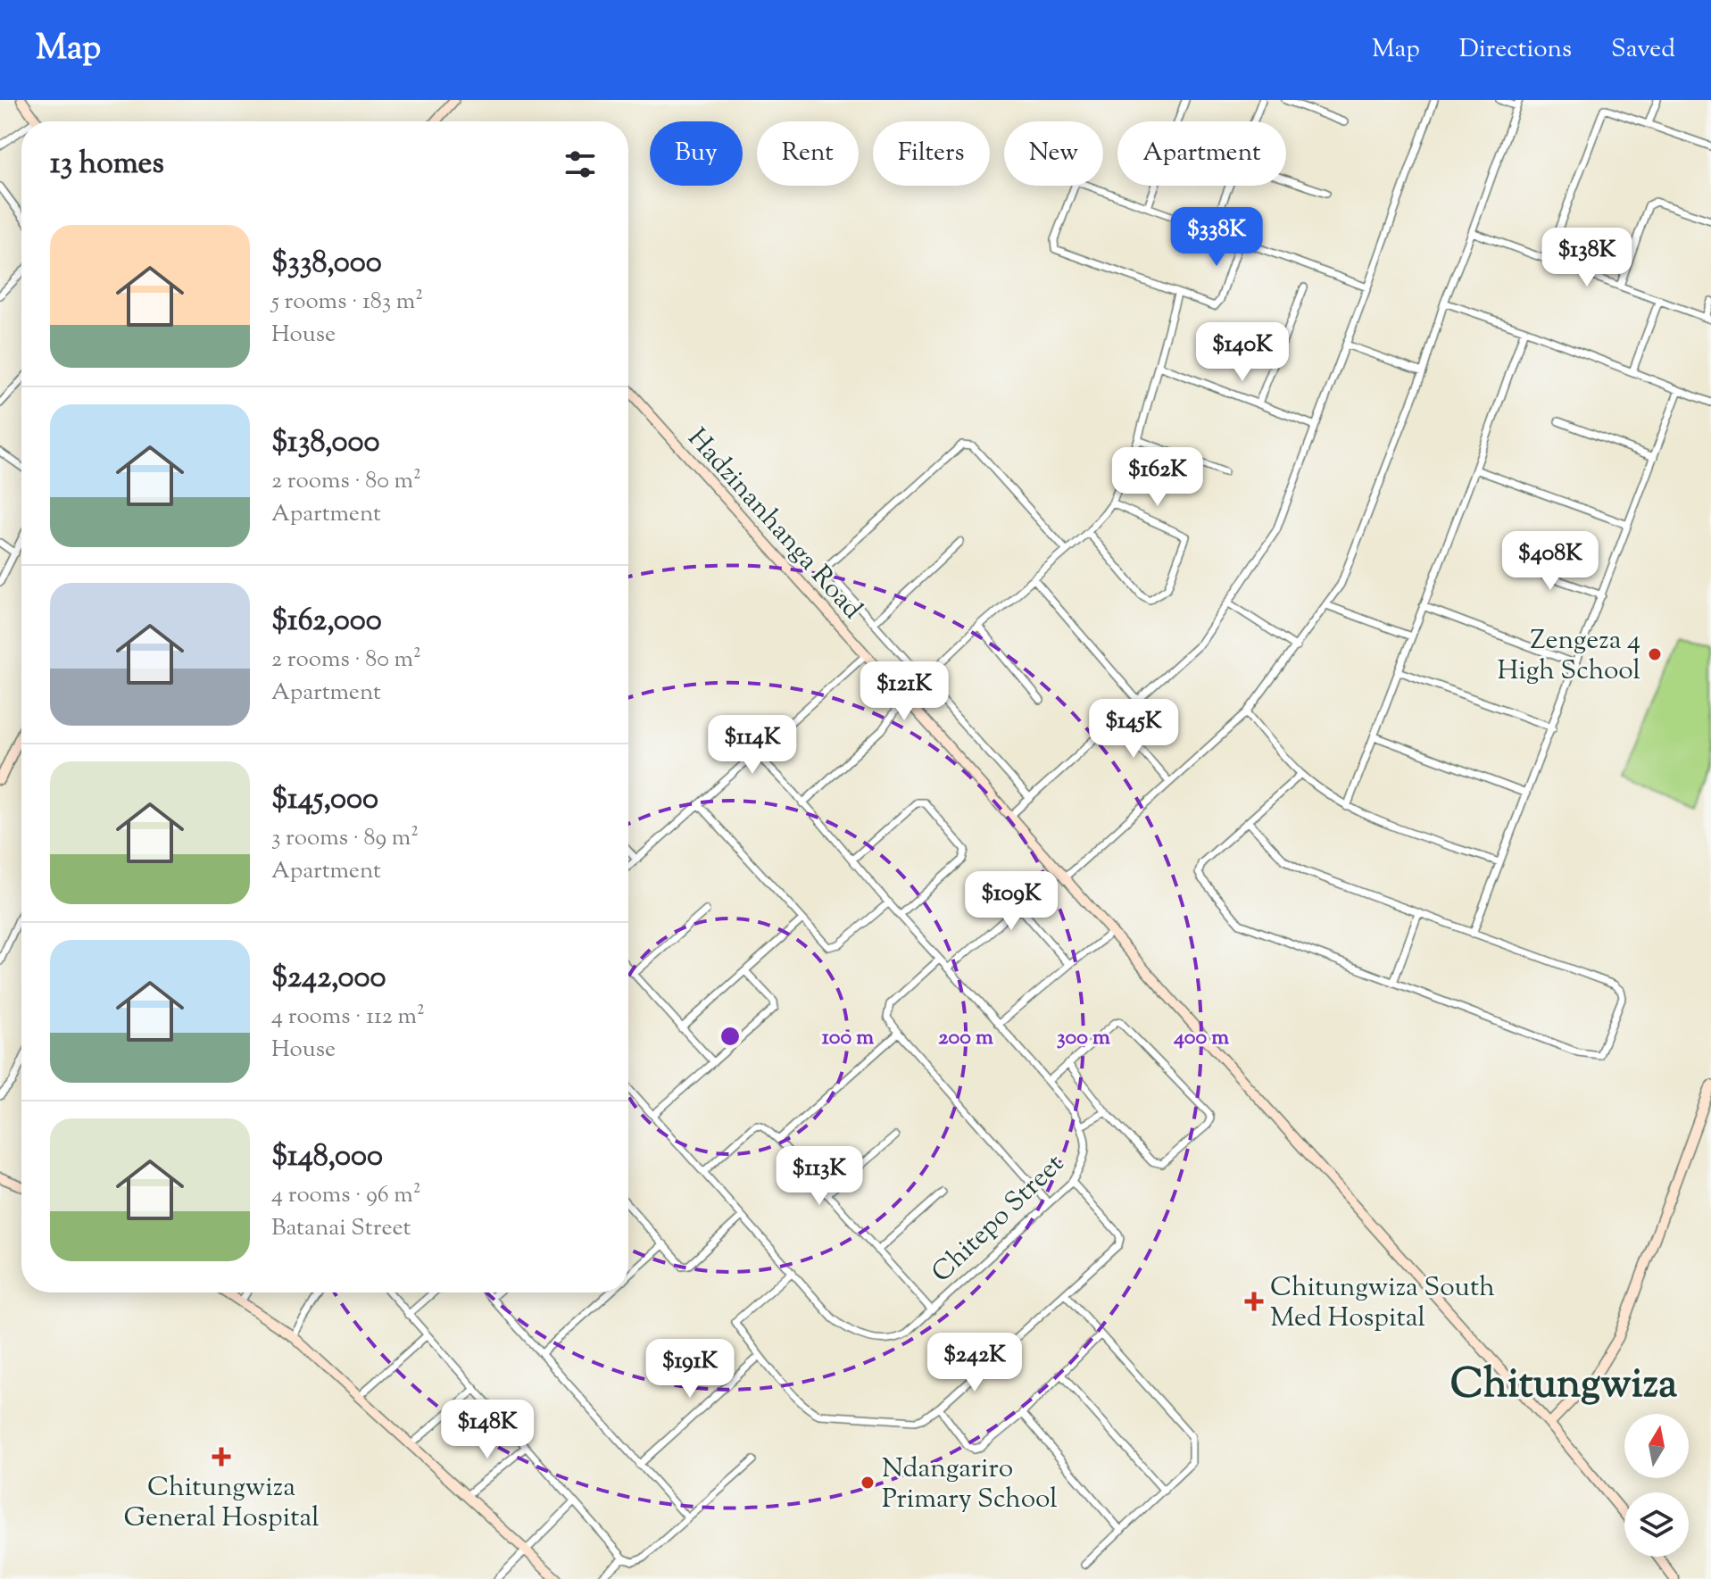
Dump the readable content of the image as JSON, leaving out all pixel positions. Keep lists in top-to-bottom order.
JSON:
{
  "streets": {
    "street": ["Hadzinanhanga Road", "Chitepo Street"]
  },
  "districts": ["Chitungwiza"],
  "places": {
    "other": ["Zengeza 4 High School", "Ndangariro Primary School"],
    "health": ["Chitungwiza South Med Hospital", "Chitungwiza General Hospital"]
  },
  "north": "top",
  "page": {
    "header": "Map",
    "nav": ["Map", "Directions", "Saved"],
    "chip": [
      "Buy",
      "Rent",
      "Filters",
      "New",
      "Apartment"
    ],
    "heading": "13 homes",
    "price": [
      "$338K",
      "$138K",
      "$140K",
      "$162K",
      "$408K",
      "$121K",
      "$145K",
      "$114K",
      "$109K",
      "$113K",
      "$242K",
      "$191K",
      "$148K"
    ],
    "list": [
      {
        "name": "$338,000",
        "note": "5 rooms · 183 m² · House"
      },
      {
        "name": "$138,000",
        "note": "2 rooms · 80 m² · Apartment"
      },
      {
        "name": "$162,000",
        "note": "2 rooms · 80 m² · Apartment"
      },
      {
        "name": "$145,000",
        "note": "3 rooms · 89 m² · Apartment"
      },
      {
        "name": "$242,000",
        "note": "4 rooms · 112 m² · House"
      },
      {
        "name": "$148,000",
        "note": "4 rooms · 96 m² · Batanai Street"
      }
    ]
  },
  "rings": [
    "100 m",
    "200 m",
    "300 m",
    "400 m"
  ]
}
